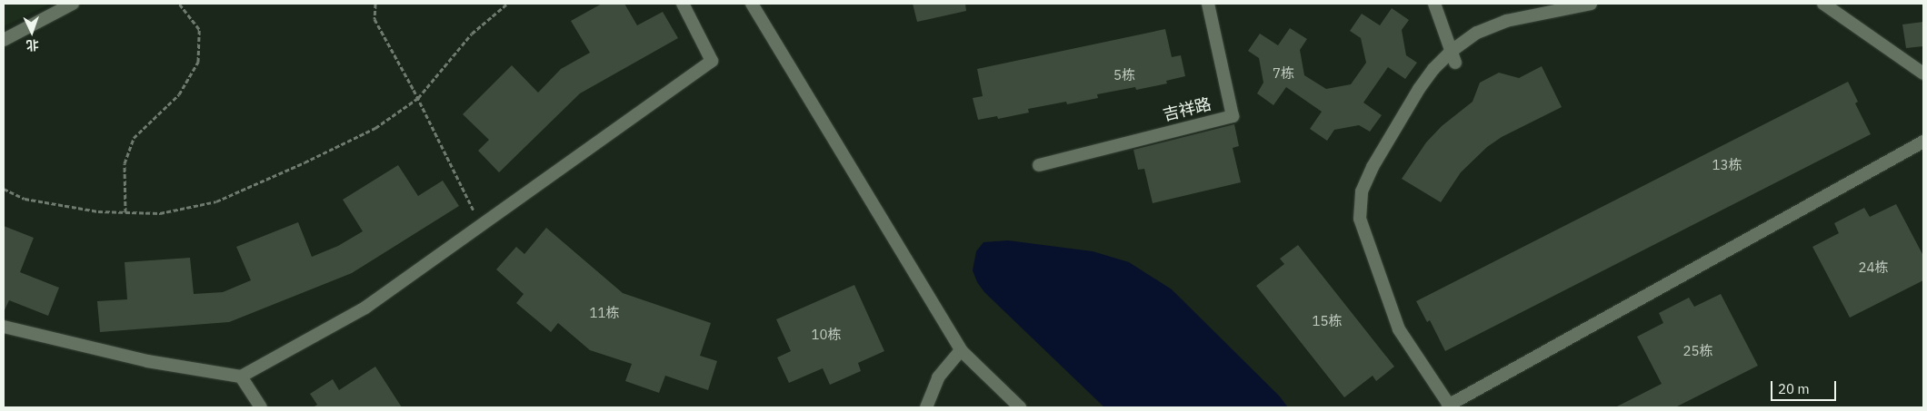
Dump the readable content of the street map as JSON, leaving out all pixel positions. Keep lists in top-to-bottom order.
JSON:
{
  "streets": {
    "street": ["吉祥路"]
  },
  "house_numbers": [
    "7栋",
    "5栋",
    "13栋",
    "24栋",
    "11栋",
    "15栋",
    "10栋",
    "25栋"
  ],
  "scale_bar": "20 m",
  "north": "bottom"
}
